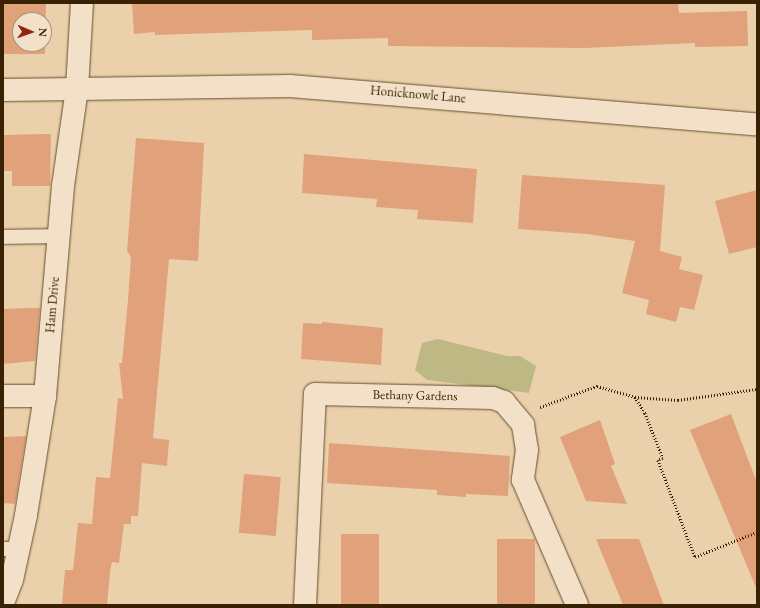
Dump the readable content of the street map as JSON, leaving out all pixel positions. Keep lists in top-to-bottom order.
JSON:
{
  "streets": {
    "street": ["Honicknowle Lane", "Ham Drive", "Bethany Gardens"]
  },
  "crossings": [
    ["Honicknowle Lane", "Ham Drive"]
  ],
  "north": "right"
}
